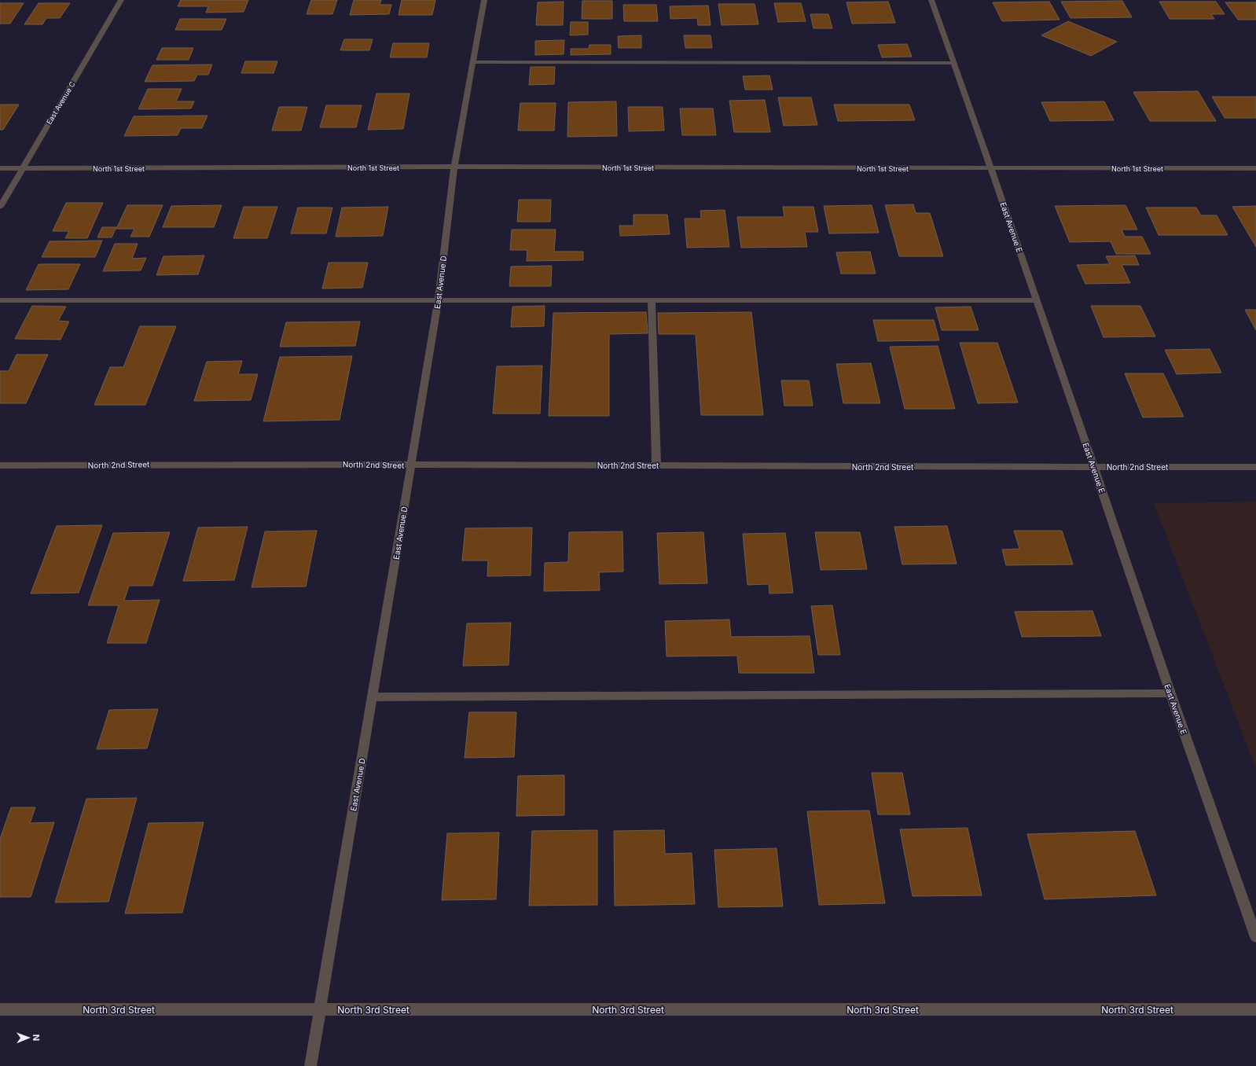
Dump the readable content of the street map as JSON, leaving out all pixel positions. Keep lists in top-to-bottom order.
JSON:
{
  "streets": {
    "street": [
      "East Avenue C",
      "North 1st Street",
      "East Avenue E",
      "East Avenue D",
      "North 2nd Street",
      "North 3rd Street"
    ]
  },
  "crossings": [
    ["East Avenue C", "North 1st Street"],
    ["North 1st Street", "East Avenue E"],
    ["North 1st Street", "East Avenue D"],
    ["East Avenue E", "North 2nd Street"],
    ["East Avenue D", "North 2nd Street"],
    ["East Avenue D", "North 3rd Street"]
  ],
  "north": "right"
}
